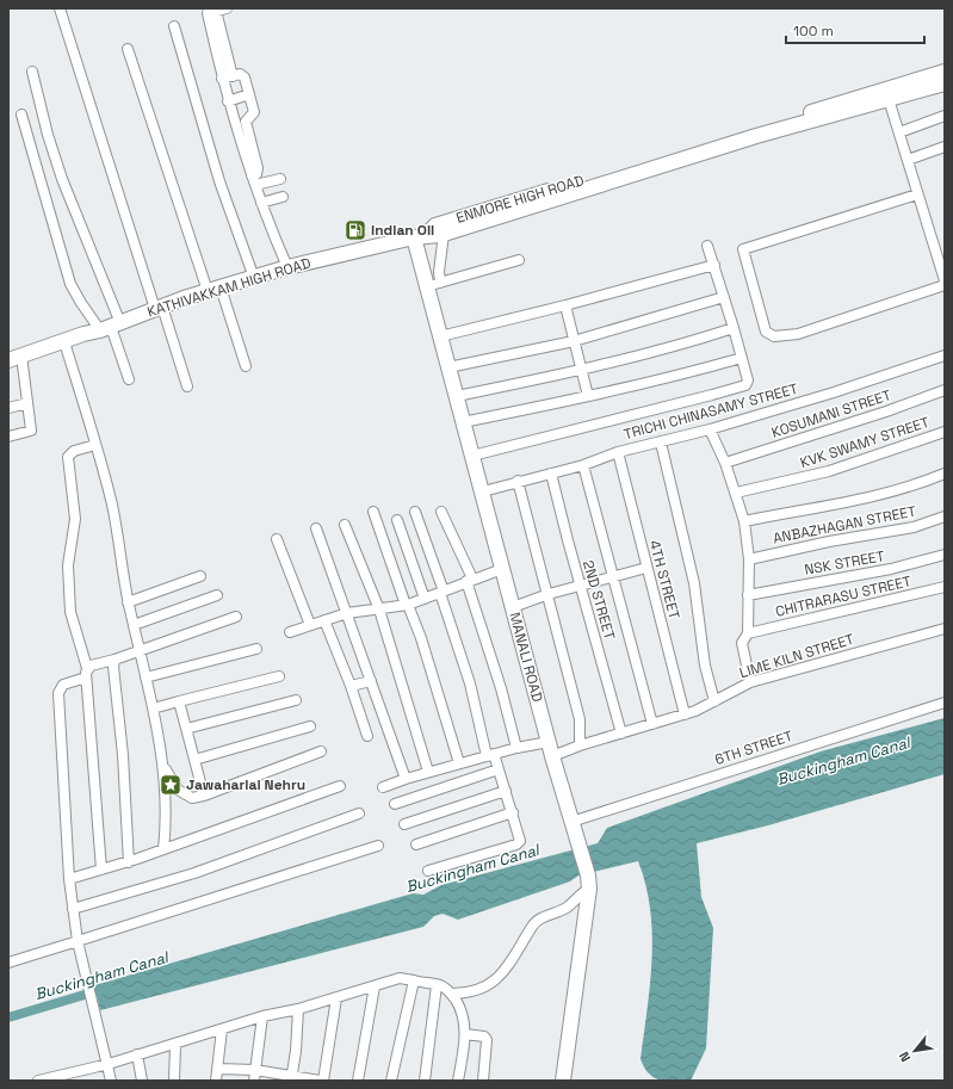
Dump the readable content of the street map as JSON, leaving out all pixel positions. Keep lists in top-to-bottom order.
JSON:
{
  "streets": {
    "main road": ["ENMORE HIGH ROAD", "KATHIVAKKAM HIGH ROAD", "MANALI ROAD"],
    "street": [
      "TRICHI CHINASAMY STREET",
      "KOSUMANI STREET",
      "KVK SWAMY STREET",
      "ANBAZHAGAN STREET",
      "NSK STREET",
      "4TH STREET",
      "CHITRARASU STREET",
      "2ND STREET",
      "LIME KILN STREET",
      "6TH STREET"
    ]
  },
  "crossings": [
    ["ENMORE HIGH ROAD", "KATHIVAKKAM HIGH ROAD"],
    ["ENMORE HIGH ROAD", "MANALI ROAD"],
    ["KATHIVAKKAM HIGH ROAD", "MANALI ROAD"],
    ["TRICHI CHINASAMY STREET", "4TH STREET"],
    ["TRICHI CHINASAMY STREET", "2ND STREET"],
    ["TRICHI CHINASAMY STREET", "MANALI ROAD"],
    ["4TH STREET", "LIME KILN STREET"],
    ["2ND STREET", "LIME KILN STREET"],
    ["LIME KILN STREET", "MANALI ROAD"],
    ["MANALI ROAD", "6TH STREET"]
  ],
  "water": ["Buckingham Canal"],
  "places": {
    "fuel station": ["Indian Oil"],
    "place": ["Jawaharlal Nehru"]
  },
  "scale_bar": "100 m",
  "north": "bottom left"
}
